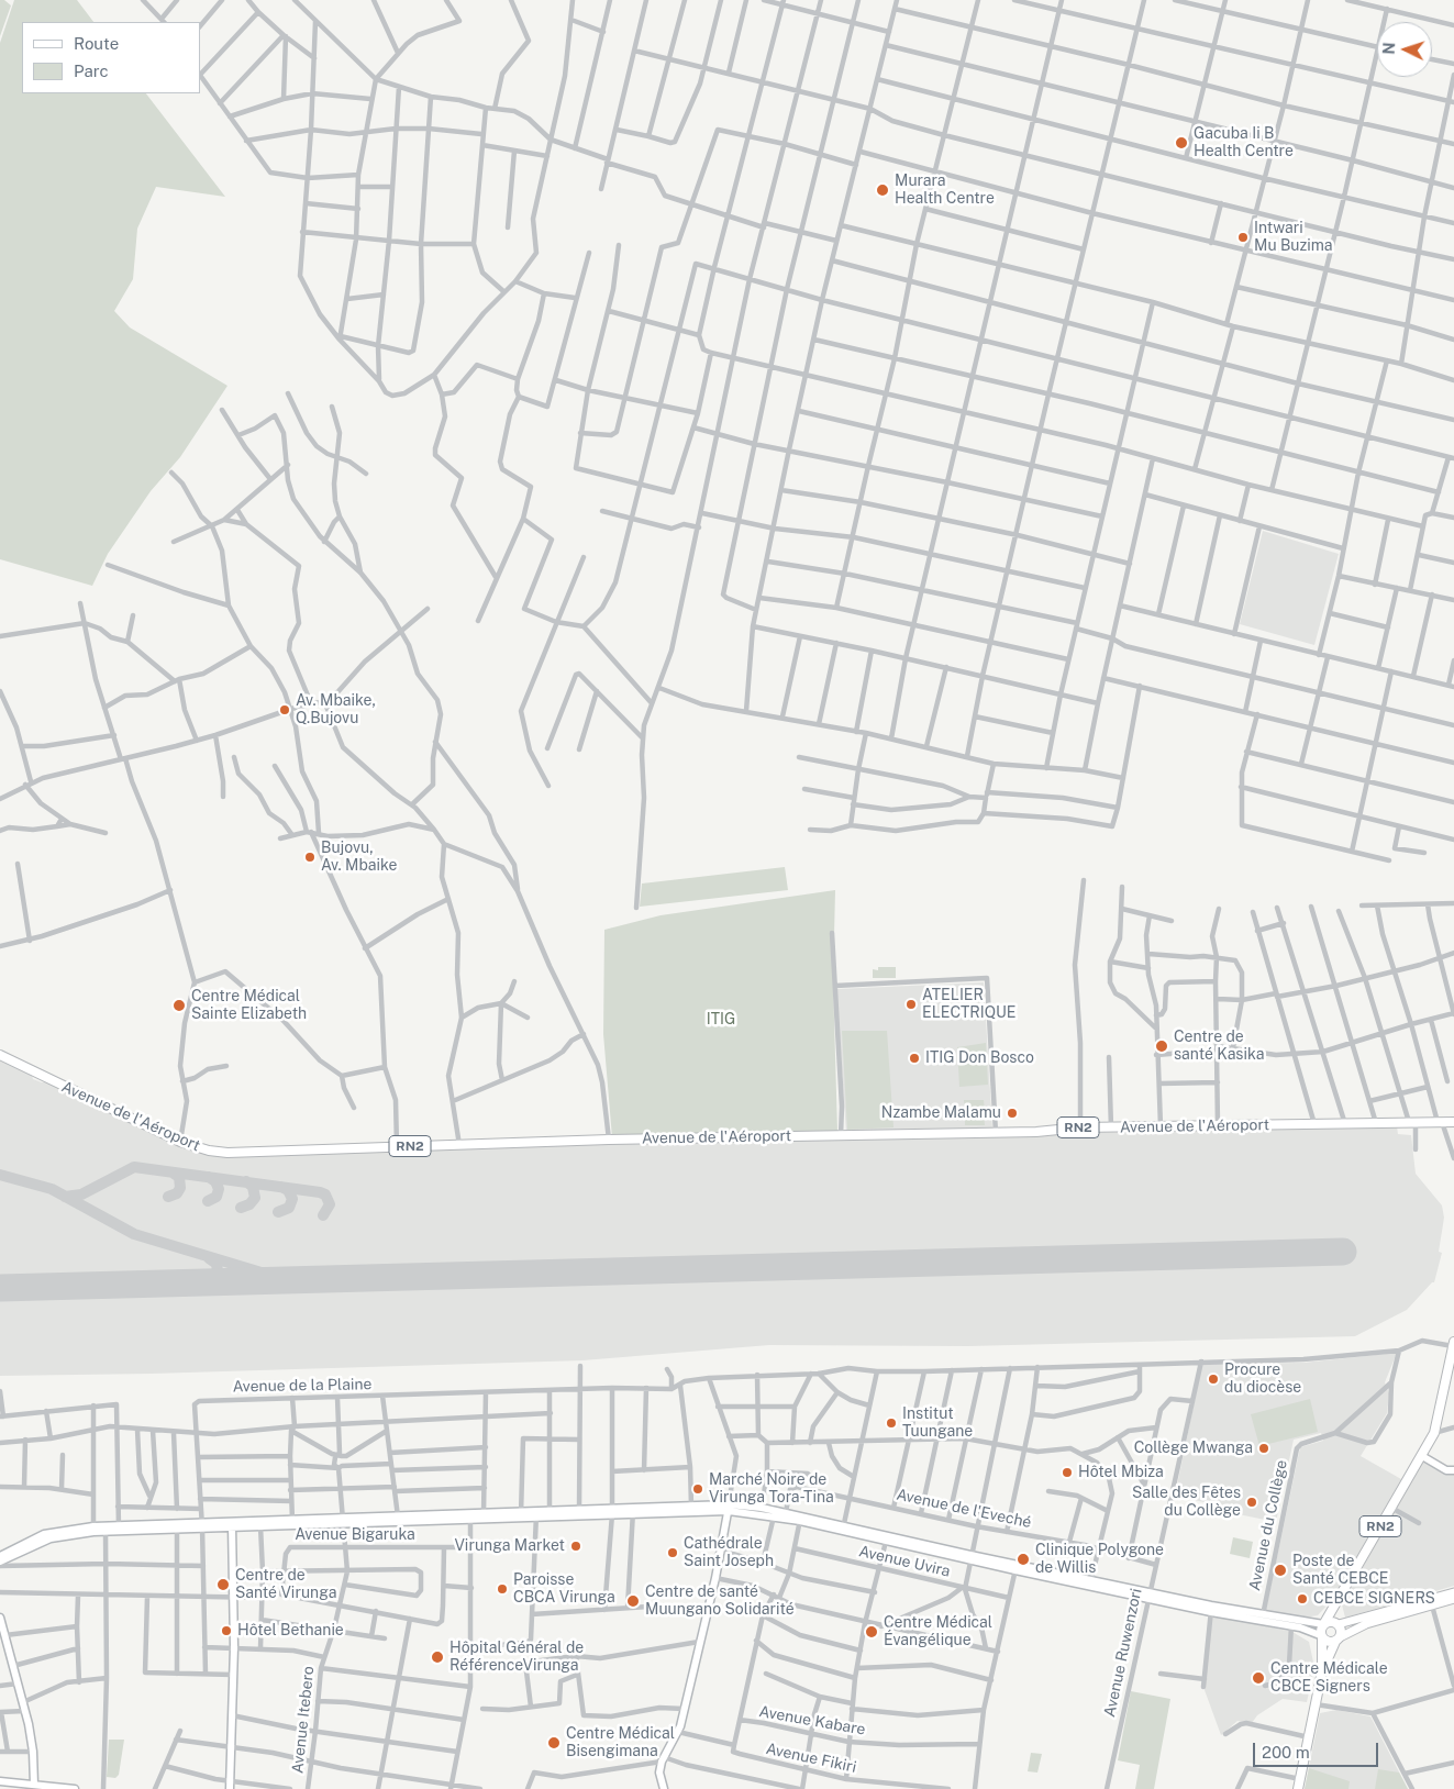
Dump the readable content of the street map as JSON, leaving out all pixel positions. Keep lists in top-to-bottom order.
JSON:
{
  "streets": {
    "highway": ["Avenue de l'Aéroport", "RN2"],
    "street": [
      "Avenue de la Plaine",
      "Avenue de l'Eveché",
      "Avenue du Collège",
      "Avenue Bigaruka",
      "Avenue Uvira",
      "Avenue Ruwenzori",
      "Avenue Itebero",
      "Avenue Kabare",
      "Avenue Fikiri"
    ]
  },
  "crossings": [
    ["RN2", "Avenue de la Plaine"],
    ["Avenue de la Plaine", "Avenue Ruwenzori"],
    ["Avenue de l'Eveché", "Avenue Ruwenzori"],
    ["Avenue Bigaruka", "Avenue Itebero"]
  ],
  "parks": ["ITIG"],
  "places": [
    "Gacuba Ii B Health Centre",
    "Murara Health Centre",
    "Intwari Mu Buzima",
    "Av. Mbaike, Q.Bujovu",
    "Bujovu, Av. Mbaike",
    "ATELIER ELECTRIQUE",
    "Centre Médical Sainte Elizabeth",
    "Centre de santé Kasika",
    "ITIG Don Bosco",
    "Nzambe Malamu",
    "Procure du diocèse",
    "Institut Tuungane",
    "Collège Mwanga",
    "Hôtel Mbiza",
    "Marché Noire de Virunga Tora-Tina",
    "Salle des Fêtes du Collège",
    "Virunga Market",
    "Cathédrale Saint Joseph",
    "Clinique Polygone de Willis",
    "Poste de Santé CEBCE",
    "Centre de Santé Virunga",
    "Paroisse CBCA Virunga",
    "CEBCE SIGNERS",
    "Centre de santé Muungano Solidarité",
    "Hôtel Bethanie",
    "Centre Médical Évangélique",
    "Hôpital Général de RéférenceVirunga",
    "Centre Médicale CBCE Signers",
    "Centre Médical Bisengimana"
  ],
  "legend": ["Route", "Parc"],
  "scale_bar": "200 m",
  "north": "left"
}
